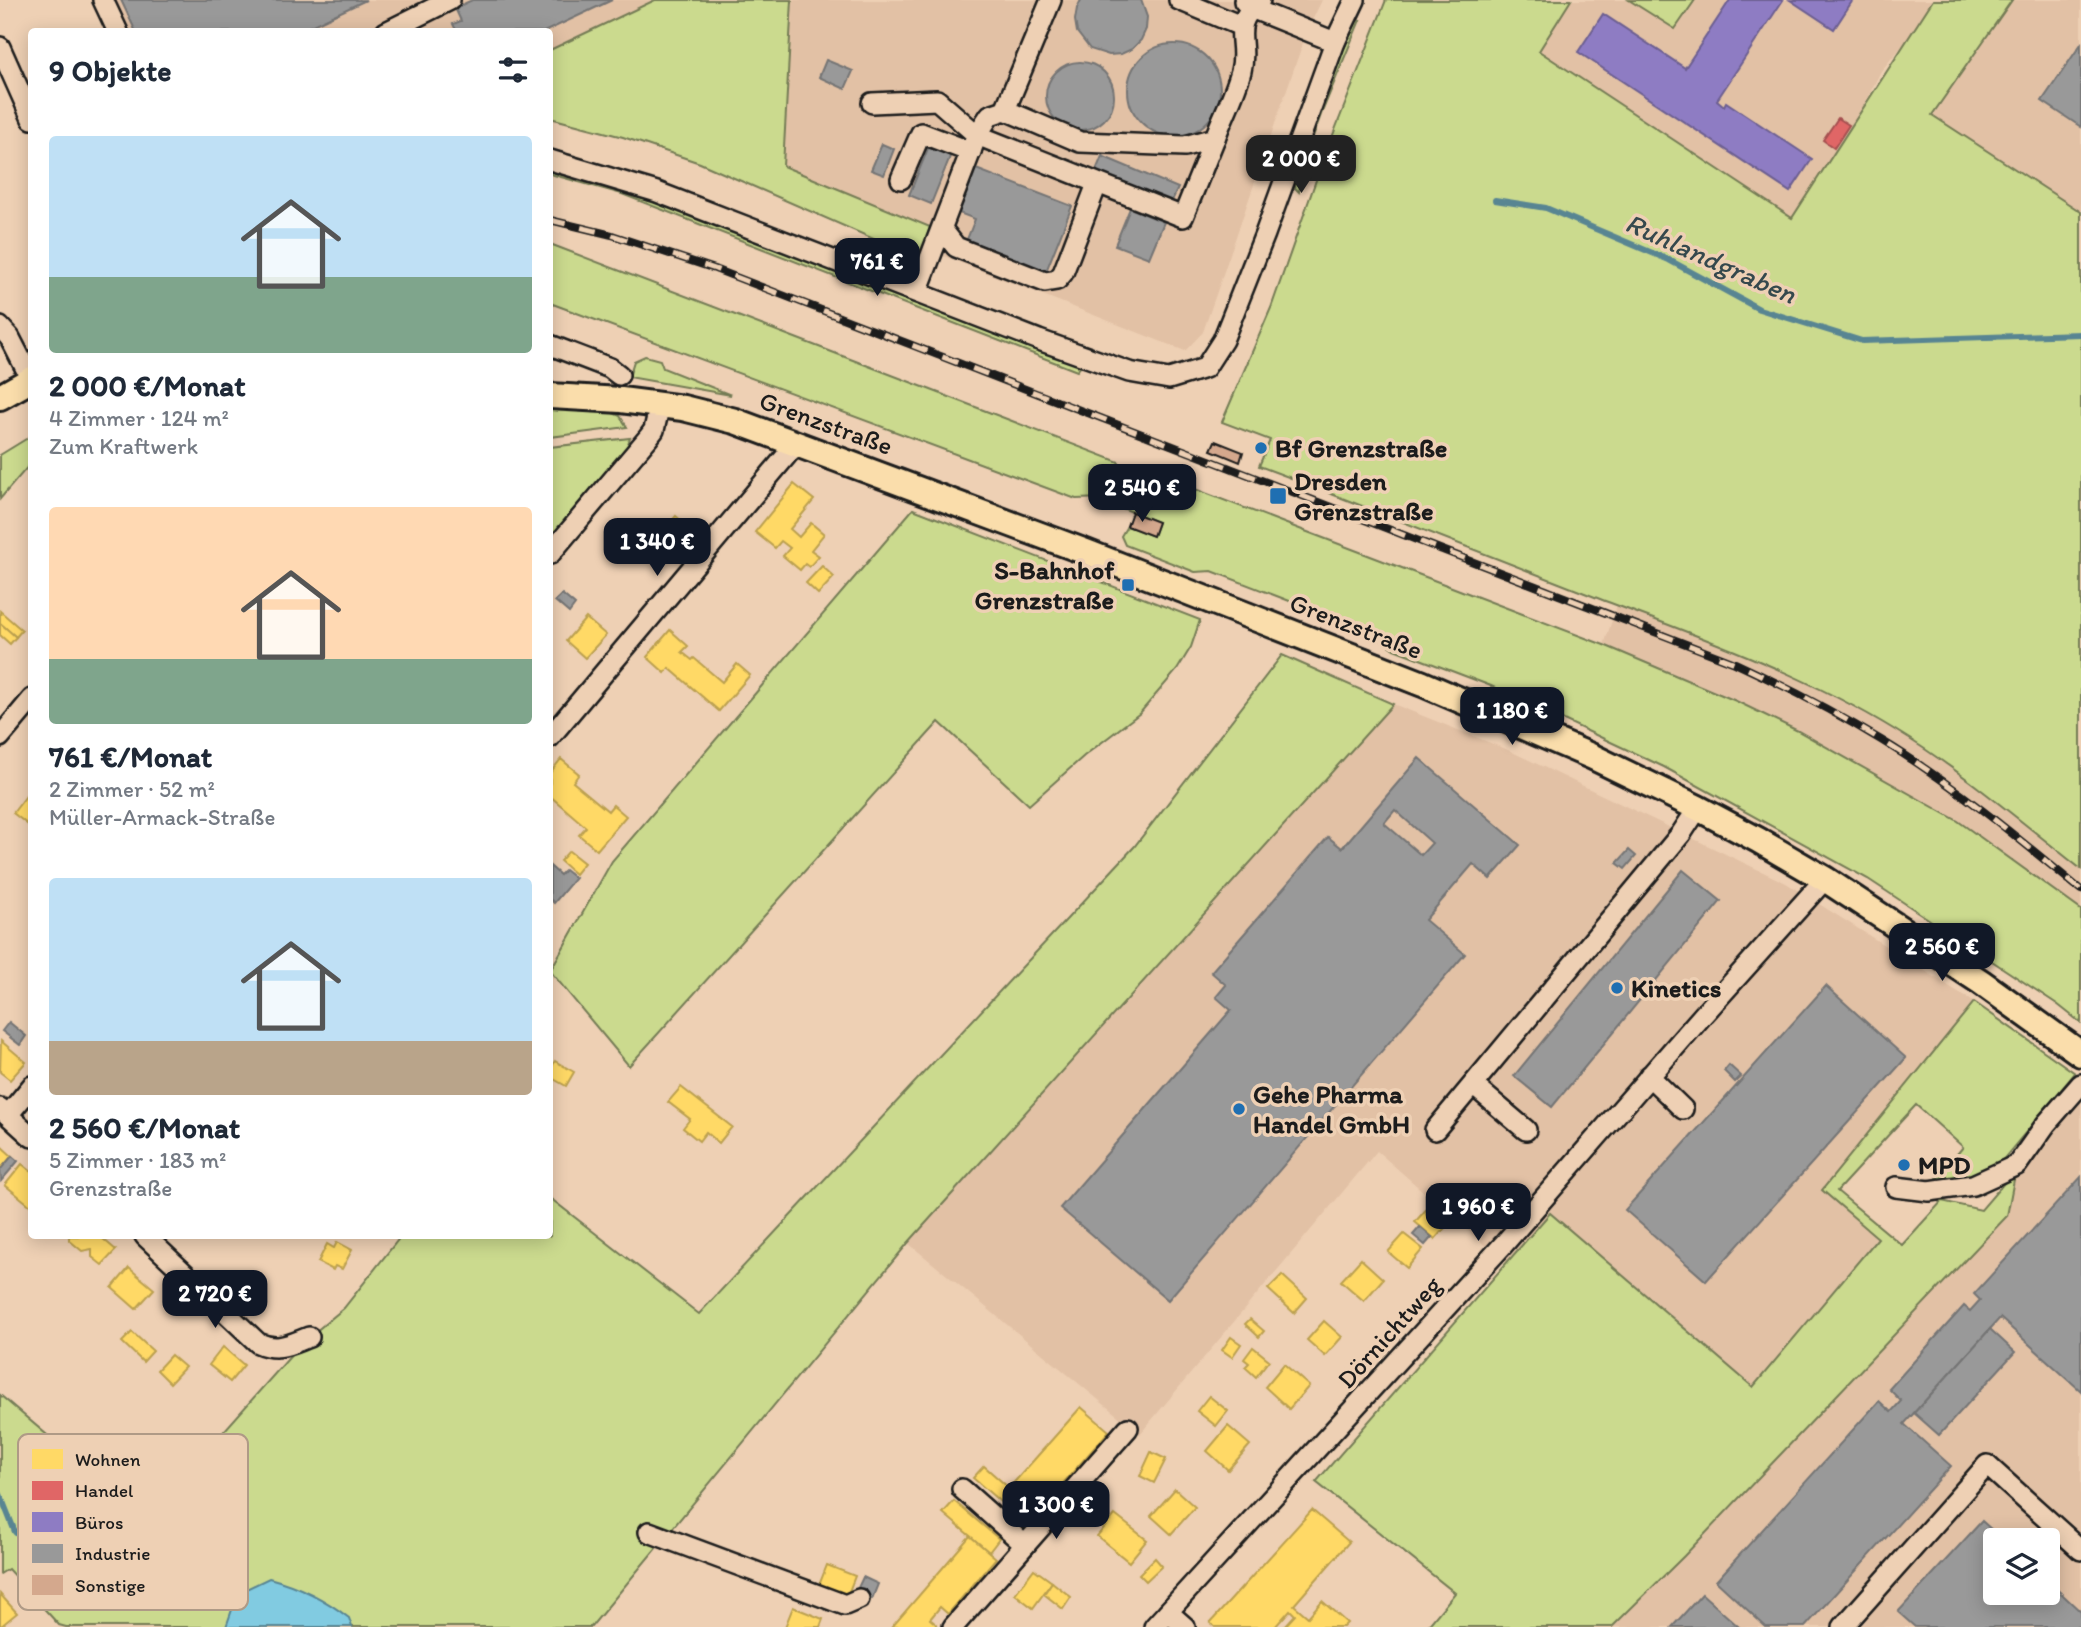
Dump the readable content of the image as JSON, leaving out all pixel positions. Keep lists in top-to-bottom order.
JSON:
{
  "streets": {
    "main road": ["Grenzstraße"],
    "street": ["Dörnichtweg"]
  },
  "crossings": [
    ["Grenzstraße", "Dörnichtweg"]
  ],
  "water": ["Ruhlandgraben"],
  "places": {
    "other": [
      "Bf Grenzstraße",
      "Kinetics",
      "Gehe Pharma Handel GmbH",
      "MPD"
    ],
    "transit": ["Dresden Grenzstraße", "S-Bahnhof Grenzstraße"]
  },
  "legend": [
    "Wohnen",
    "Handel",
    "Büros",
    "Industrie",
    "Sonstige"
  ],
  "page": {
    "heading": "9 Objekte",
    "list": [
      {
        "name": "2 000 €/Monat",
        "note": "4 Zimmer · 124 m² · Zum Kraftwerk"
      },
      {
        "name": "761 €/Monat",
        "note": "2 Zimmer · 52 m² · Müller-Armack-Straße"
      },
      {
        "name": "2 560 €/Monat",
        "note": "5 Zimmer · 183 m² · Grenzstraße"
      }
    ],
    "price": [
      "2 000 €",
      "761 €",
      "2 540 €",
      "1 340 €",
      "1 180 €",
      "2 560 €",
      "1 960 €",
      "2 720 €",
      "1 300 €"
    ]
  }
}
